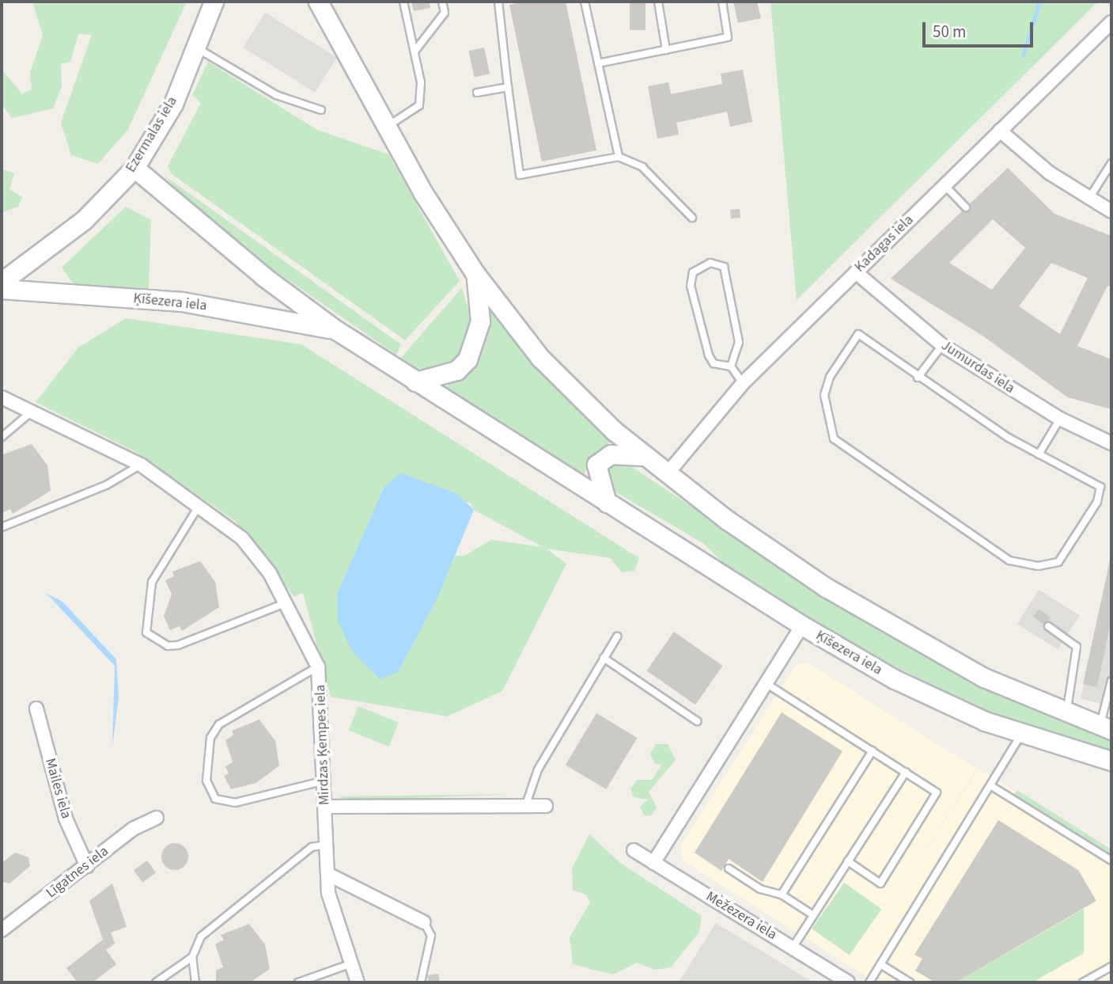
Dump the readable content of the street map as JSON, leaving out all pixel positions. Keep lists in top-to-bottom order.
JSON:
{
  "streets": {
    "street": [
      "Ezermalas iela",
      "Kadagas iela",
      "Ķīšezera iela",
      "Jumurdas iela",
      "Mirdzas Ķempes iela",
      "Mailes iela",
      "Līgatnes iela",
      "Mežezera iela"
    ]
  },
  "crossings": [
    ["Ezermalas iela", "Ķīšezera iela"],
    ["Kadagas iela", "Jumurdas iela"],
    ["Mailes iela", "Līgatnes iela"]
  ],
  "scale_bar": "50 m"
}
